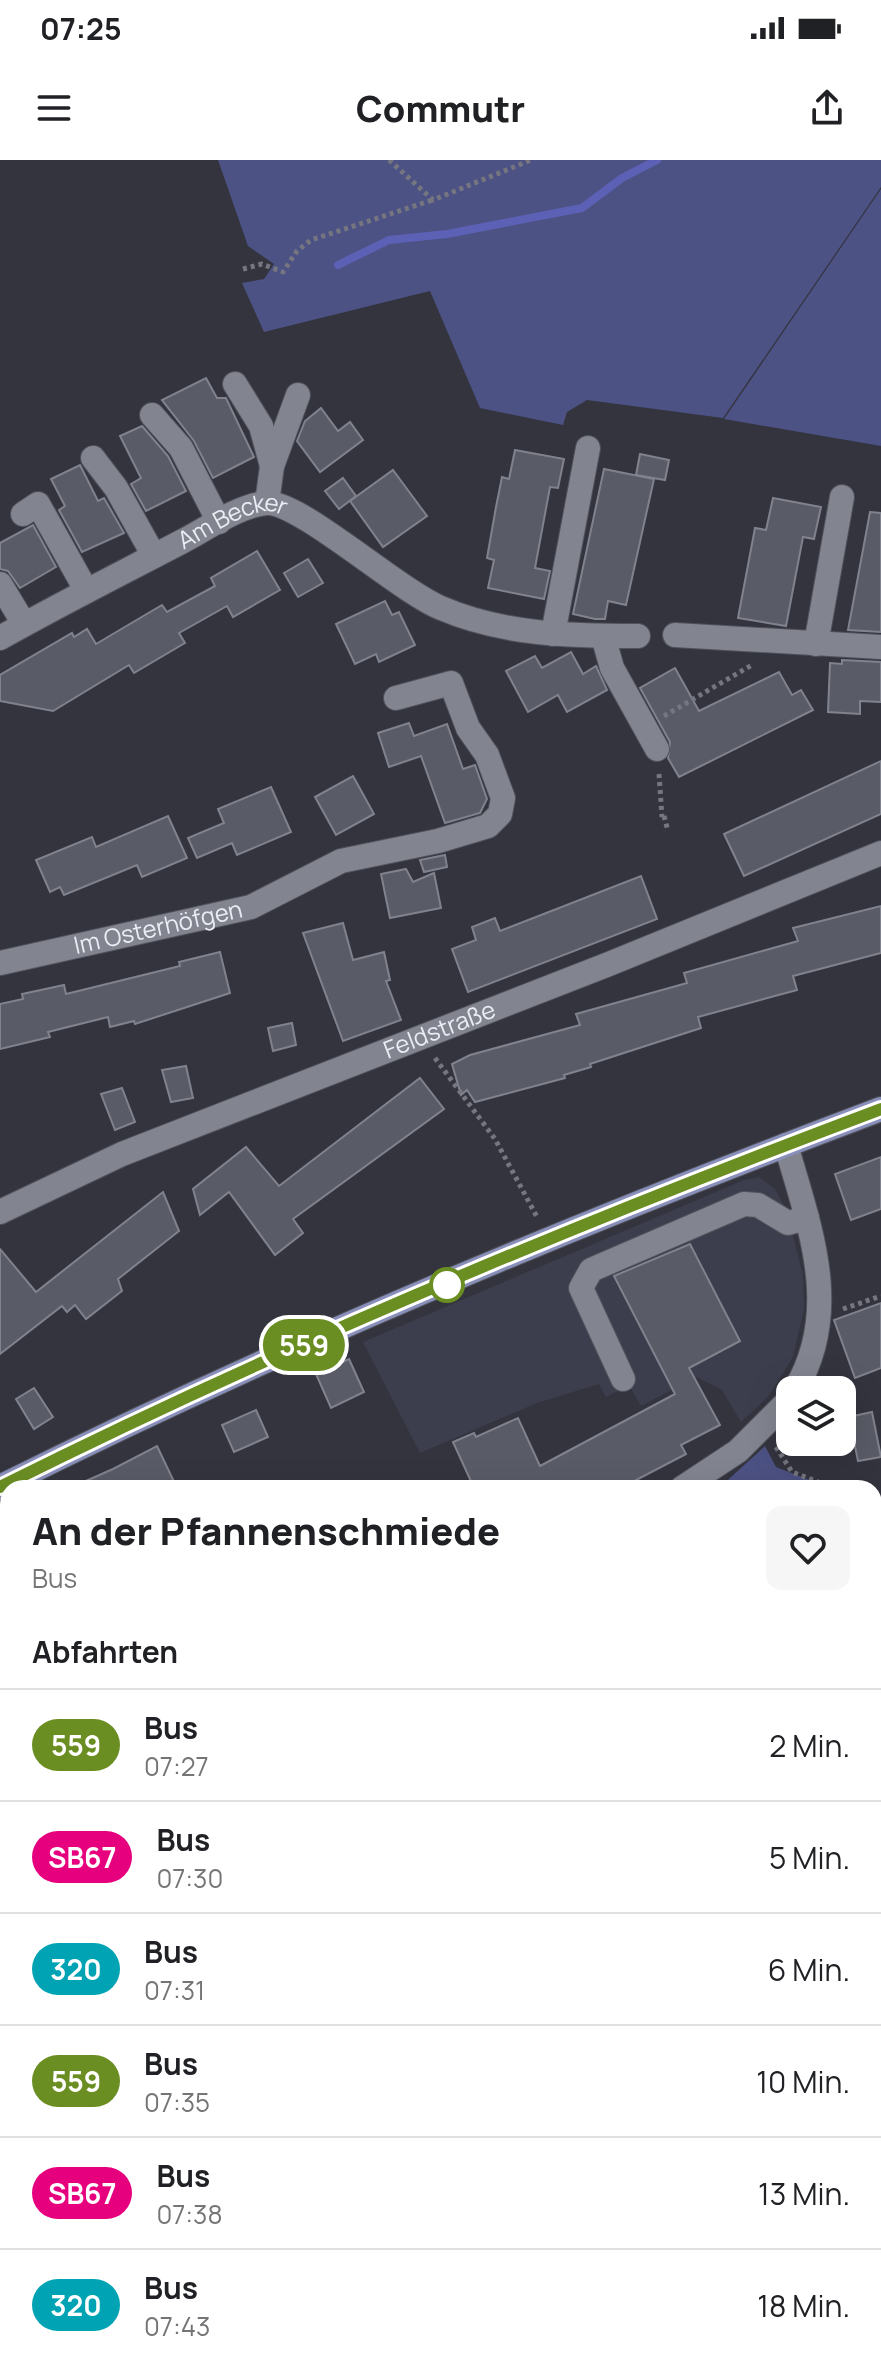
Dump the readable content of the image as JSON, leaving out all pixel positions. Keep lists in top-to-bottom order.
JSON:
{
  "streets": {
    "street": ["Am Becker", "Im Osterhöfgen", "Feldstraße"]
  },
  "lines": ["bus line 559"],
  "page": {
    "status": "07:25",
    "header": "Commutr",
    "on_map": "559",
    "heading": [
      ["An der Pfannenschmiede", "Bus"],
      "Abfahrten"
    ],
    "list": [
      {
        "mark": "559",
        "name": "Bus",
        "note": "07:27",
        "value": "2 Min."
      },
      {
        "mark": "SB67",
        "name": "Bus",
        "note": "07:30",
        "value": "5 Min."
      },
      {
        "mark": "320",
        "name": "Bus",
        "note": "07:31",
        "value": "6 Min."
      },
      {
        "mark": "559",
        "name": "Bus",
        "note": "07:35",
        "value": "10 Min."
      },
      {
        "mark": "SB67",
        "name": "Bus",
        "note": "07:38",
        "value": "13 Min."
      },
      {
        "mark": "320",
        "name": "Bus",
        "note": "07:43",
        "value": "18 Min."
      }
    ]
  }
}
